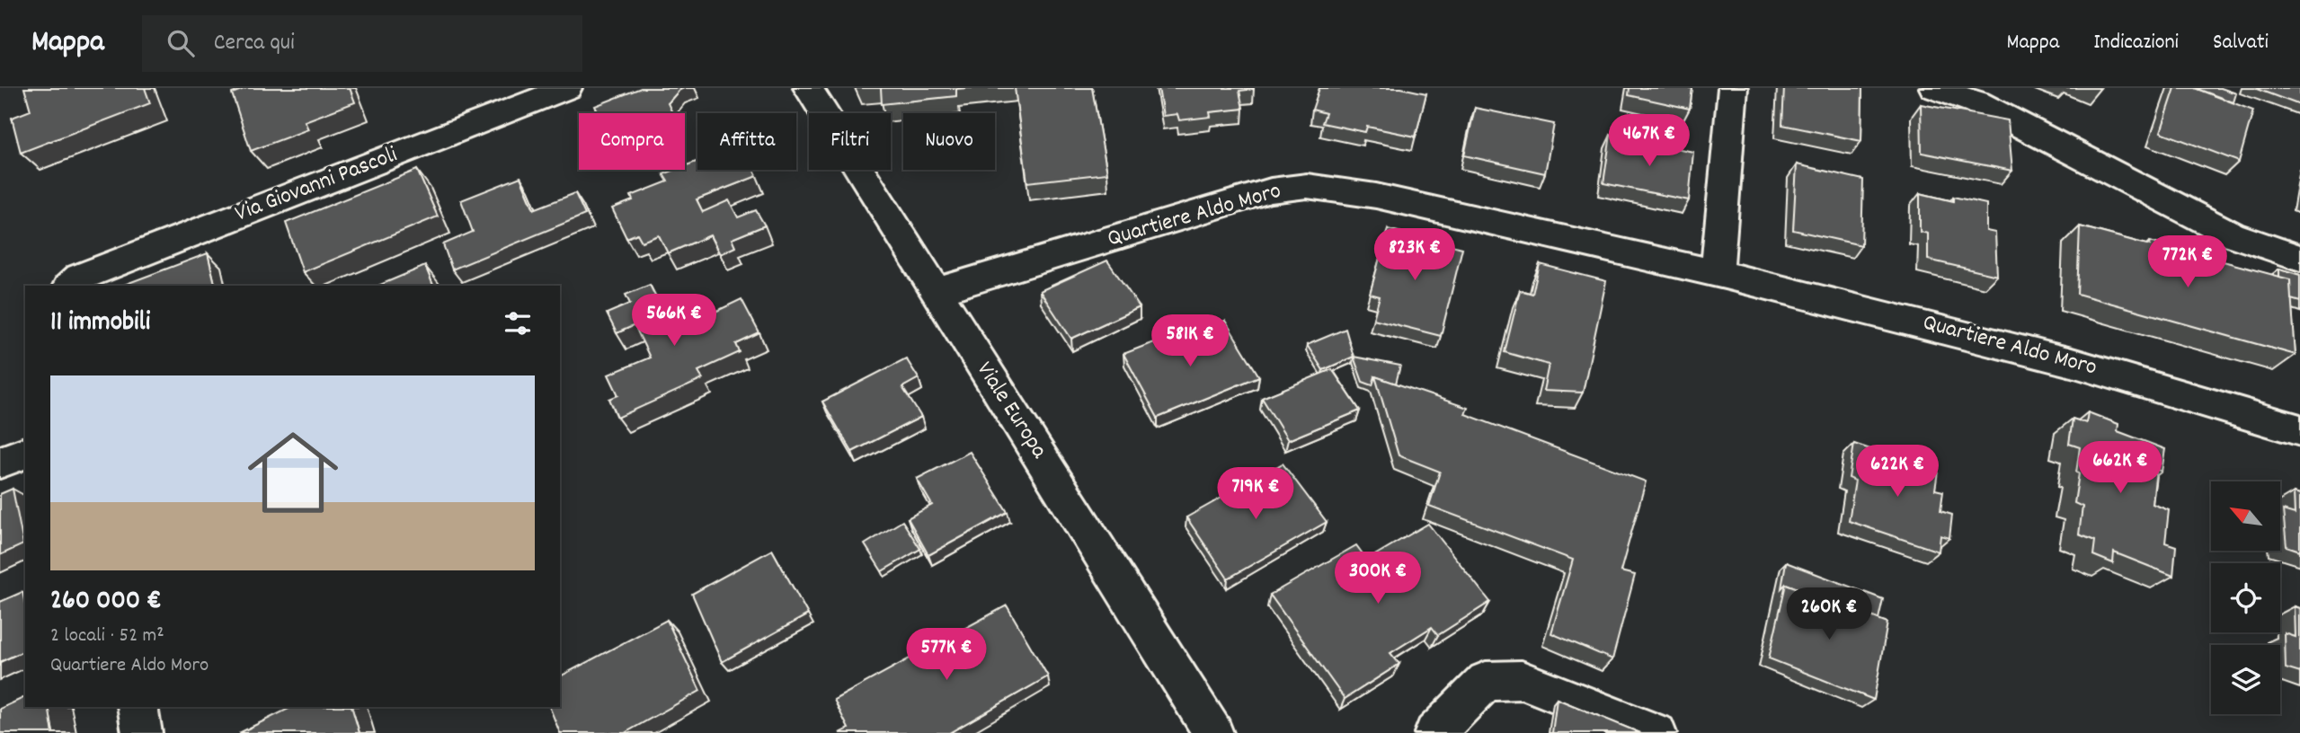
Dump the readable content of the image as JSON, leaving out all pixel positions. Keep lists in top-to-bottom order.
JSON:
{
  "streets": {
    "street": ["Via Giovanni Pascoli", "Quartiere Aldo Moro", "Viale Europa"]
  },
  "crossings": [
    ["Quartiere Aldo Moro", "Viale Europa"]
  ],
  "north": "top left",
  "page": {
    "header": "Mappa",
    "search": "Cerca qui",
    "nav": ["Mappa", "Indicazioni", "Salvati"],
    "chip": [
      "Compra",
      "Affitta",
      "Filtri",
      "Nuovo"
    ],
    "price": [
      "467K €",
      "823K €",
      "772K €",
      "566K €",
      "581K €",
      "662K €",
      "622K €",
      "719K €",
      "300K €",
      "260K €",
      "577K €"
    ],
    "heading": "11 immobili",
    "list": [
      {
        "name": "260 000 €",
        "note": "2 locali · 52 m² · Quartiere Aldo Moro"
      }
    ]
  }
}
